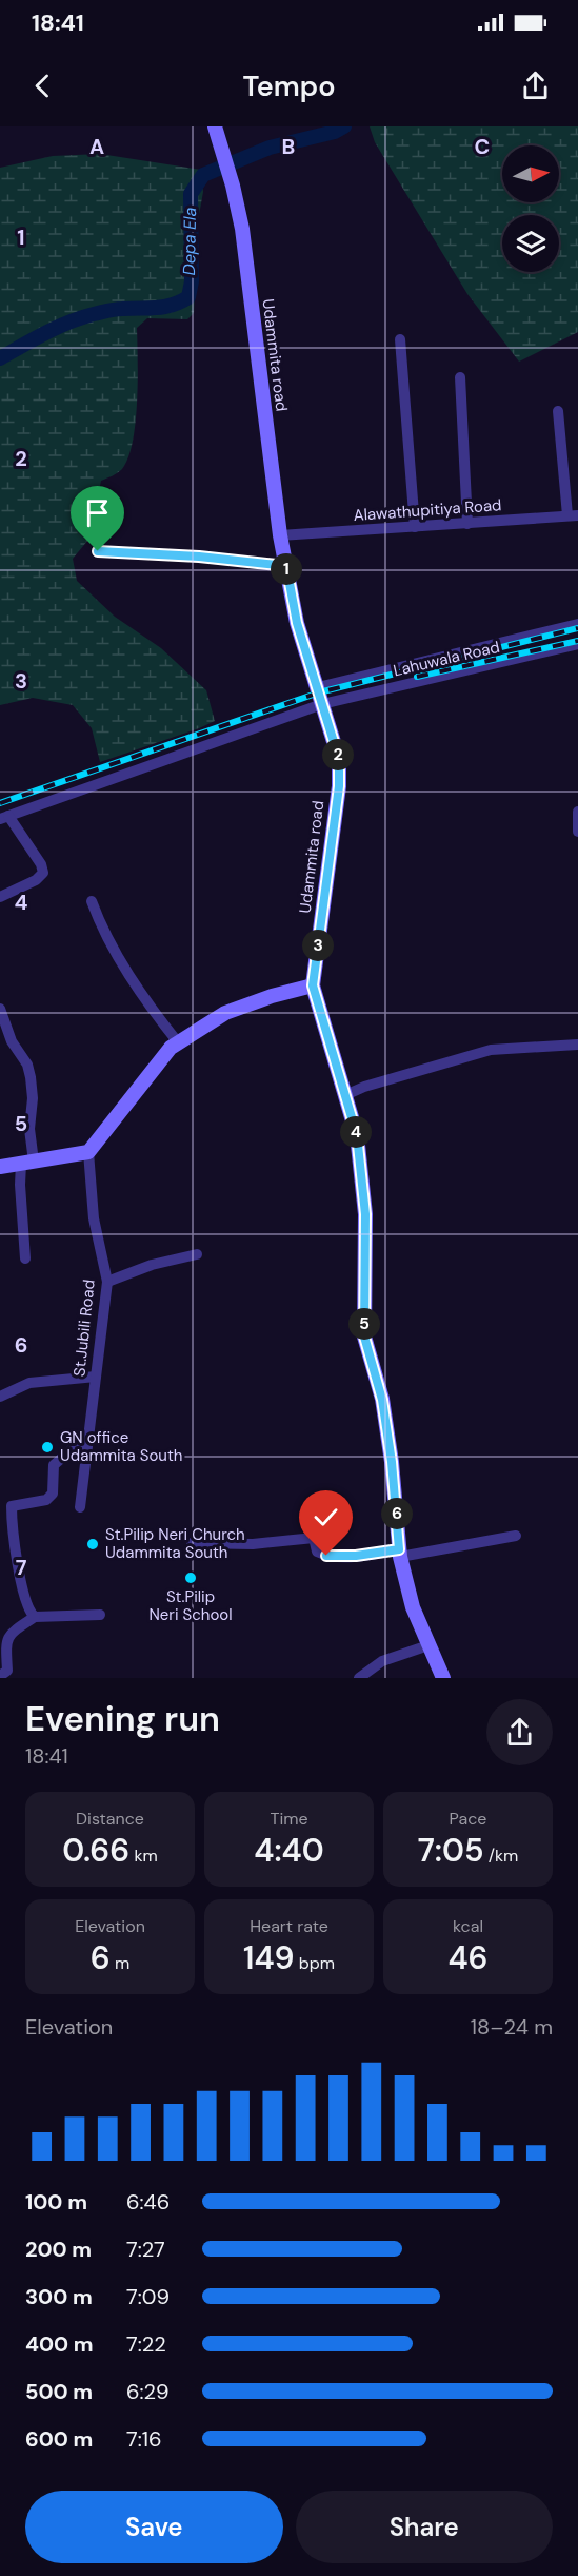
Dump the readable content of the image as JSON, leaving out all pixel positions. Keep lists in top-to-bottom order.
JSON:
{
  "streets": {
    "street": [
      "Udammita road",
      "Alawathupitiya Road",
      "Lahuwala Road",
      "St.Jubili Road"
    ]
  },
  "crossings": [
    ["Udammita road", "Alawathupitiya Road"],
    ["Udammita road", "Lahuwala Road"]
  ],
  "water": ["Depa Ela"],
  "places": ["GN office Udammita South", "St.Pilip Neri Church Udammita South", "St.Pilip Neri School"],
  "north": "right",
  "page": {
    "status": "18:41",
    "header": "Tempo",
    "pins": [
      "1",
      "2",
      "3",
      "4",
      "5",
      "6"
    ],
    "heading": ["Evening run", "18:41"],
    "stats": [
      ["Distance", "0.66 km"],
      ["Time", "4:40"],
      ["Pace", "7:05 /km"],
      ["Elevation", "6 m"],
      ["Heart rate", "149 bpm"],
      ["kcal", "46"]
    ],
    "chart": ["Elevation", "18–24 m"],
    "list": [
      {
        "name": "100 m",
        "note": "6:46"
      },
      {
        "name": "200 m",
        "note": "7:27"
      },
      {
        "name": "300 m",
        "note": "7:09"
      },
      {
        "name": "400 m",
        "note": "7:22"
      },
      {
        "name": "500 m",
        "note": "6:29"
      },
      {
        "name": "600 m",
        "note": "7:16"
      }
    ],
    "buttons": ["Save", "Share"]
  },
  "grid": {
    "columns": ["A", "B", "C"],
    "rows": [
      "1",
      "2",
      "3",
      "4",
      "5",
      "6",
      "7"
    ]
  }
}
